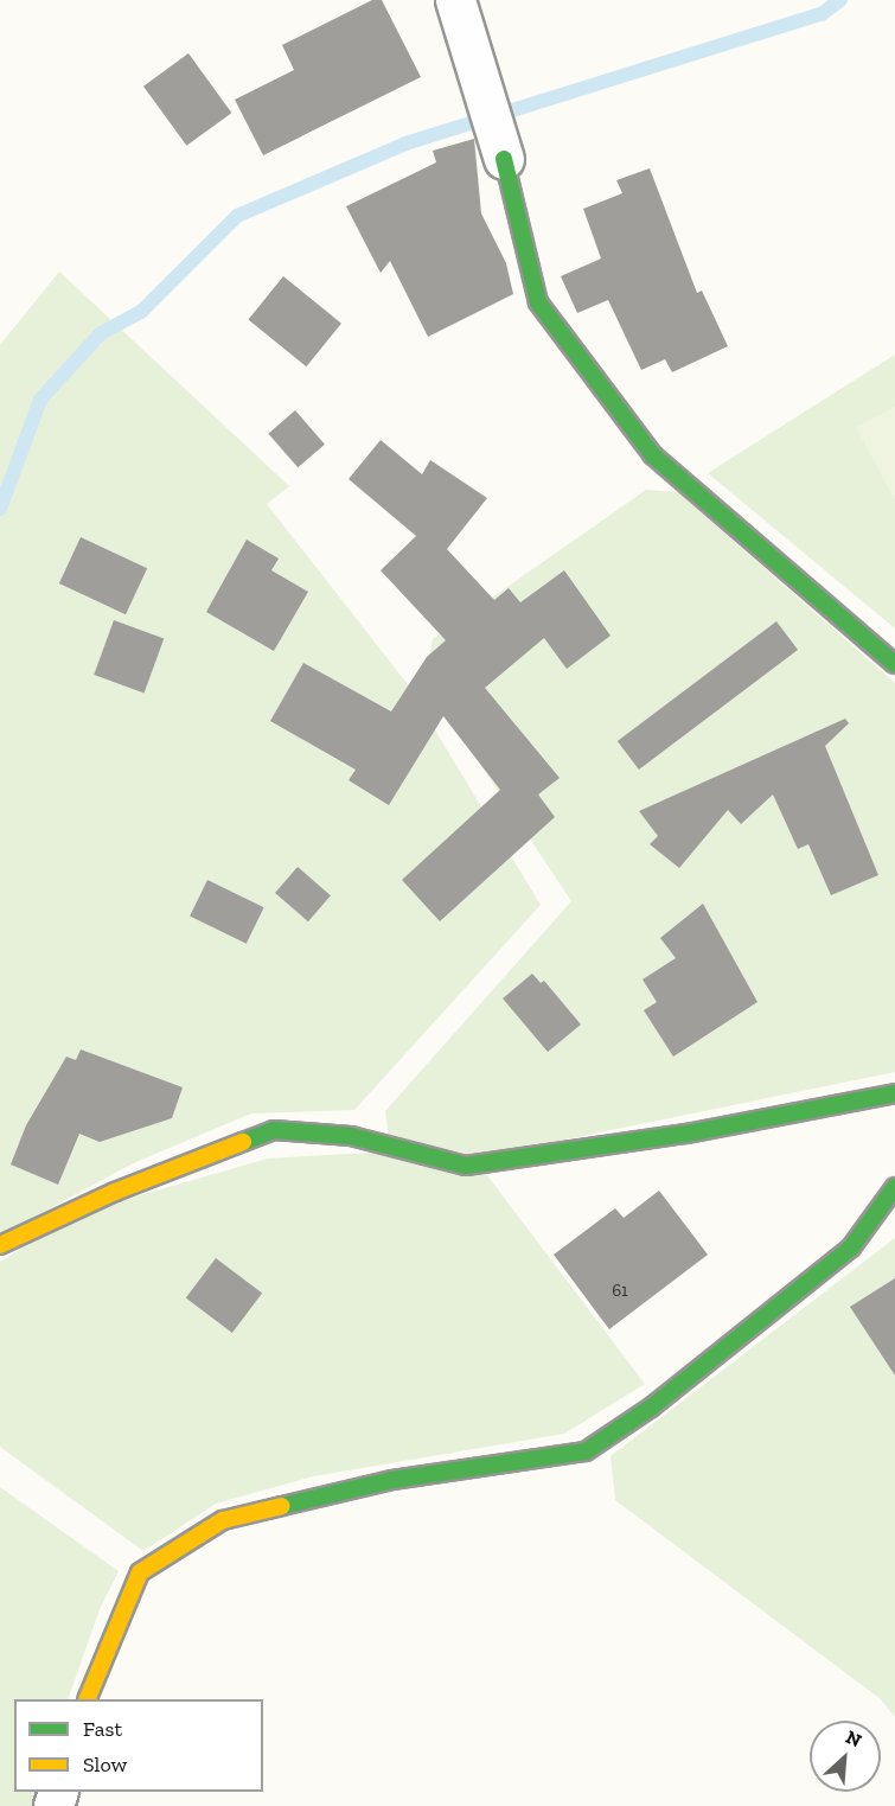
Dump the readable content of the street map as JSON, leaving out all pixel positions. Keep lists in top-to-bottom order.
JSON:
{
  "house_numbers": ["61"],
  "legend": ["Fast", "Slow"],
  "north": "top right"
}
